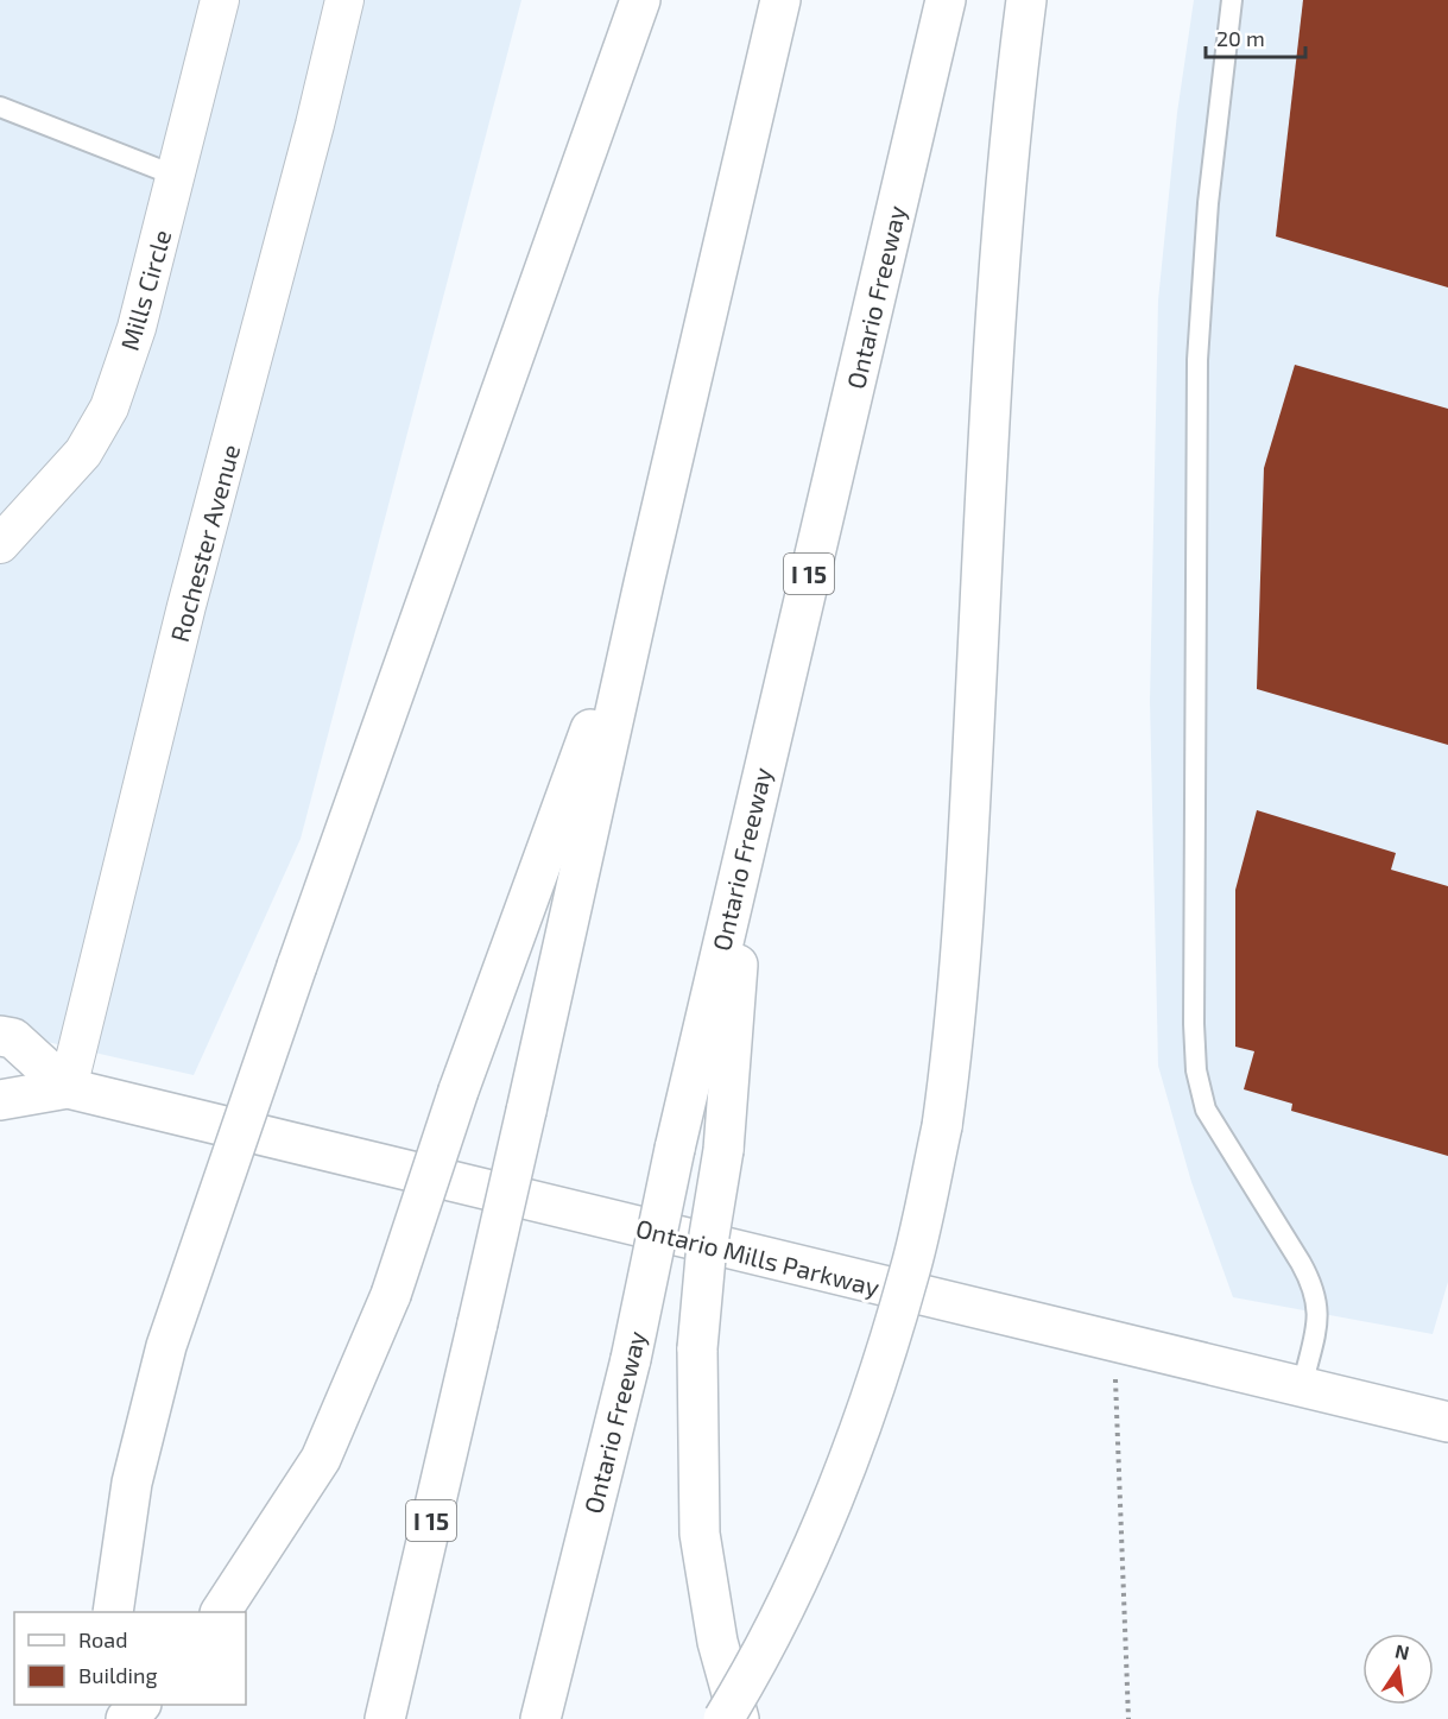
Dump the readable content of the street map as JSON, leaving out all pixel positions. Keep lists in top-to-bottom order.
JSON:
{
  "streets": {
    "main road": ["Ontario Freeway", "I 15", "Ontario Mills Parkway"],
    "street": ["Mills Circle", "Rochester Avenue"]
  },
  "crossings": [
    ["Rochester Avenue", "Ontario Mills Parkway"]
  ],
  "legend": ["Road", "Building"],
  "scale_bar": "20 m",
  "north": "top"
}
